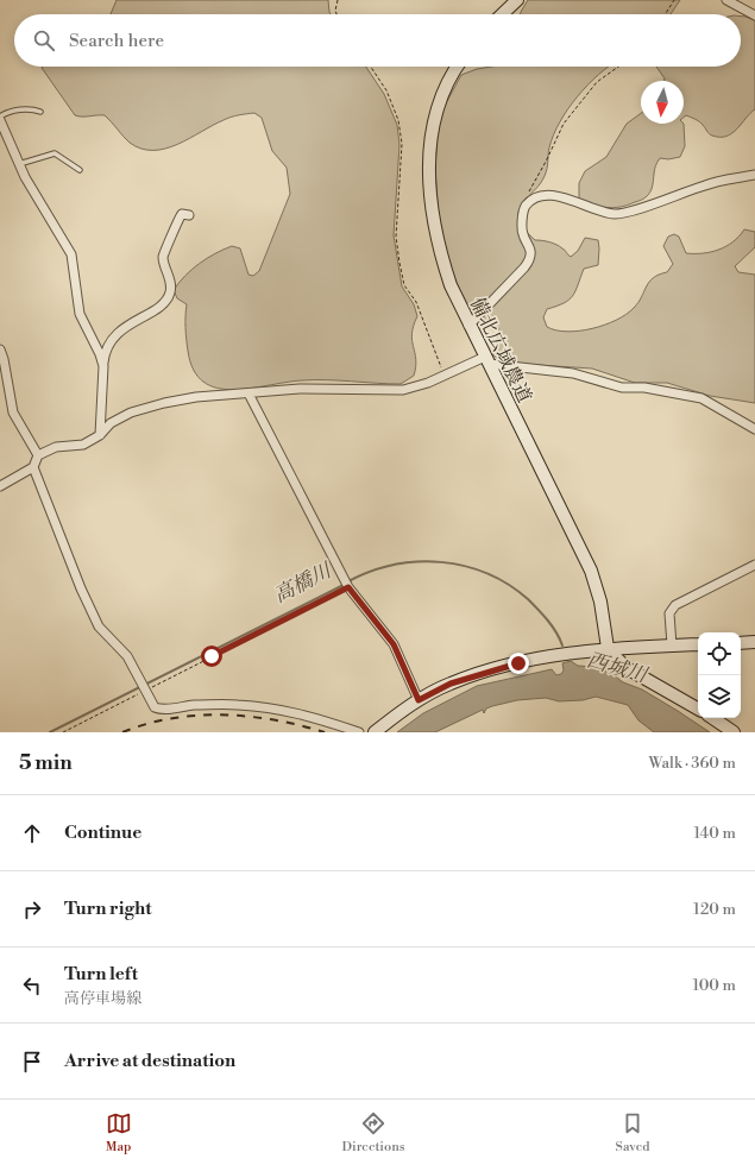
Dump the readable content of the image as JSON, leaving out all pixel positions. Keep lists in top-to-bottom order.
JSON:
{
  "streets": {
    "street": ["備北広域農道"]
  },
  "water": ["高橋川", "西城川"],
  "north": "bottom",
  "page": {
    "search": "Search here",
    "heading": ["5 min", "Walk · 360 m"],
    "list": [
      ["Continue", "140 m"],
      ["Turn right", "120 m"],
      ["Turn left", "高停車場線", "100 m"],
      "Arrive at destination"
    ],
    "nav": ["Map", "Directions", "Saved"]
  }
}
